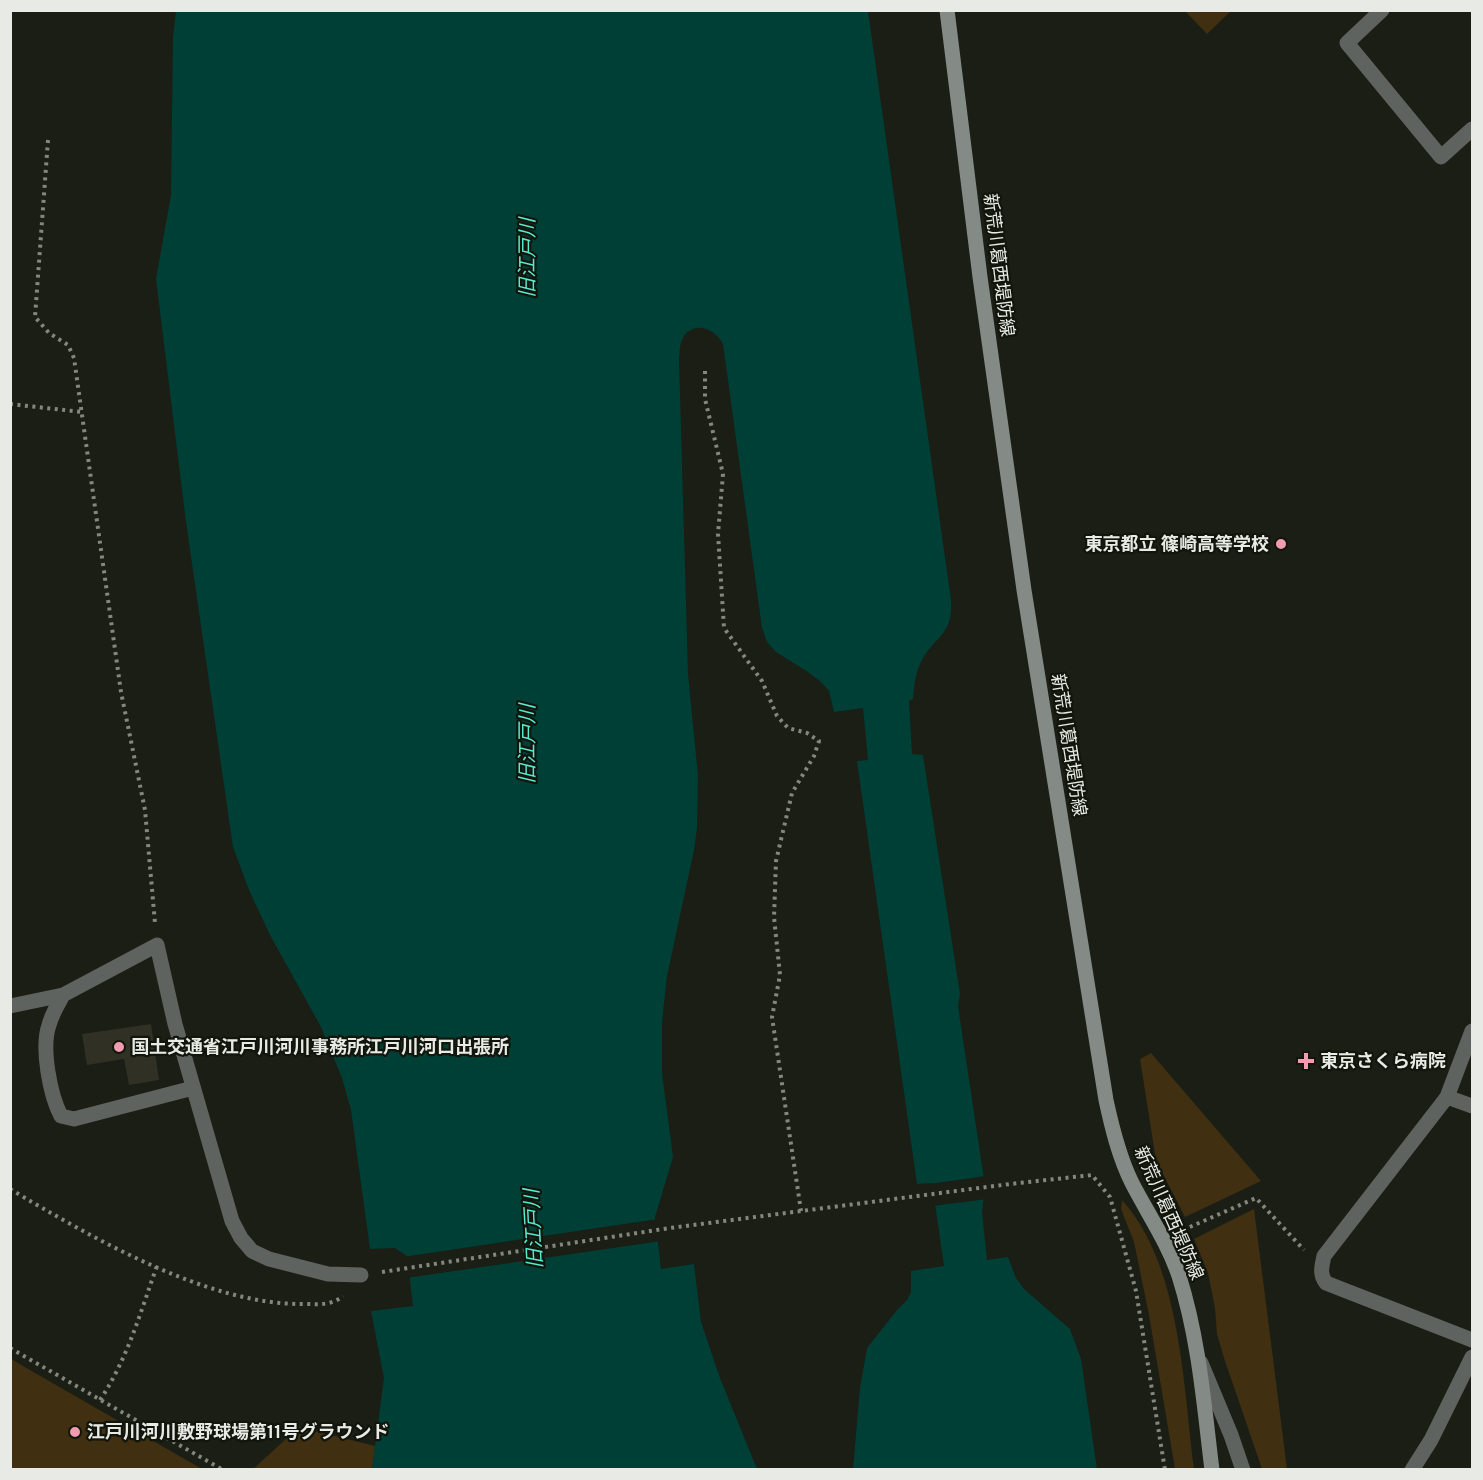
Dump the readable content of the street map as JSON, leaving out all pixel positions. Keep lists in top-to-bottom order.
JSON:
{
  "streets": {
    "main road": ["新荒川葛西堤防線"]
  },
  "water": ["旧江戸川"],
  "places": {
    "other": ["東京都立 篠崎高等学校", "国土交通省江戸川河川事務所江戸川河口出張所", "江戸川河川敷野球場第11号グラウンド"],
    "health": ["東京さくら病院"]
  }
}
